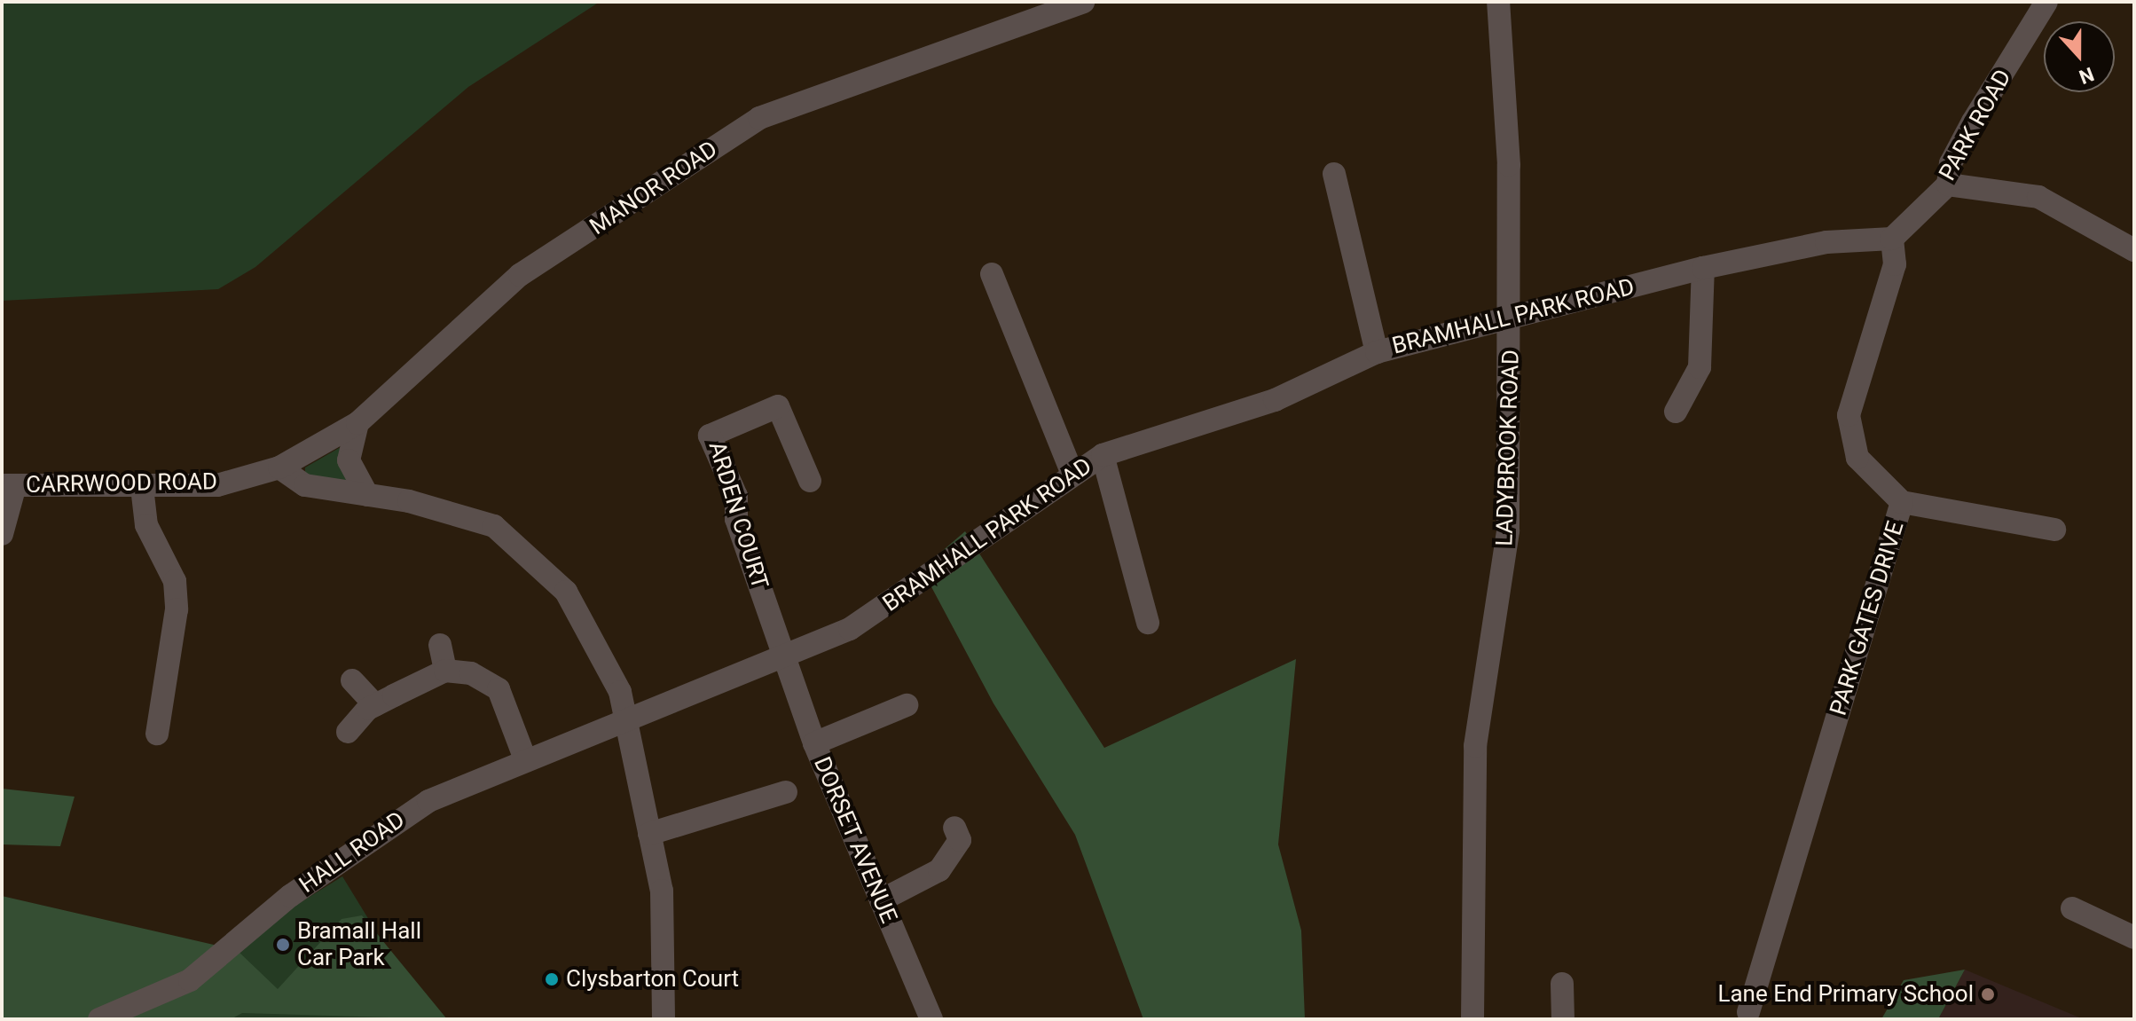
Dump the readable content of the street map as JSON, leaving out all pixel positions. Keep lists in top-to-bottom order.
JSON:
{
  "streets": {
    "street": [
      "PARK ROAD",
      "MANOR ROAD",
      "BRAMHALL PARK ROAD",
      "LADYBROOK ROAD",
      "CARRWOOD ROAD",
      "ARDEN COURT",
      "PARK GATES DRIVE",
      "DORSET AVENUE",
      "HALL ROAD"
    ]
  },
  "crossings": [
    ["PARK ROAD", "BRAMHALL PARK ROAD"],
    ["PARK ROAD", "PARK GATES DRIVE"],
    ["MANOR ROAD", "CARRWOOD ROAD"],
    ["BRAMHALL PARK ROAD", "LADYBROOK ROAD"],
    ["BRAMHALL PARK ROAD", "ARDEN COURT"],
    ["BRAMHALL PARK ROAD", "PARK GATES DRIVE"],
    ["BRAMHALL PARK ROAD", "DORSET AVENUE"],
    ["BRAMHALL PARK ROAD", "HALL ROAD"],
    ["ARDEN COURT", "DORSET AVENUE"]
  ],
  "places": ["Bramall Hall Car Park", "Clysbarton Court", "Lane End Primary School"],
  "north": "bottom"
}
